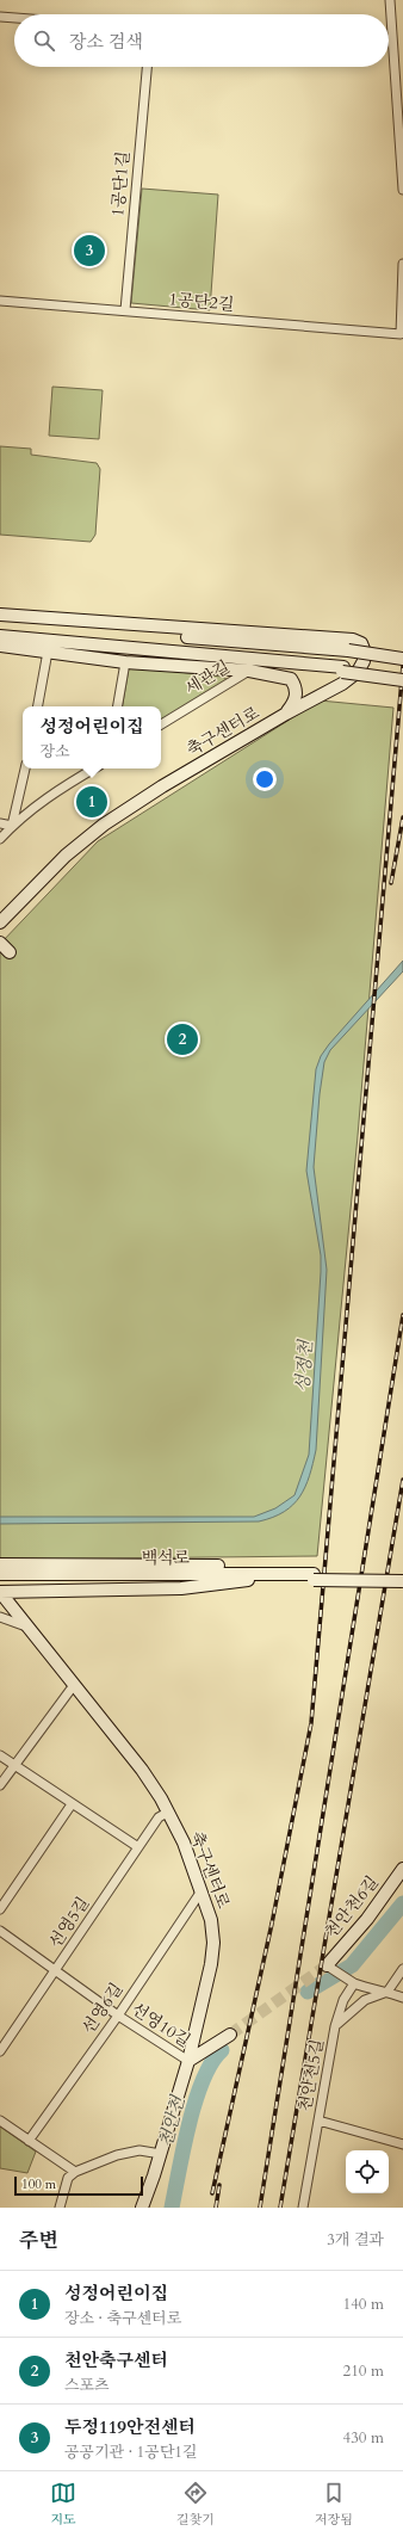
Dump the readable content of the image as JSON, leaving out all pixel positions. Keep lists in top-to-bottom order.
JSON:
{
  "streets": {
    "main road": ["축구센터로", "백석로", "천안천6길"],
    "street": [
      "1공단1길",
      "1공단2길",
      "세관길",
      "선영5길",
      "선영6길",
      "선영10길",
      "천안천5길"
    ]
  },
  "crossings": [
    ["1공단1길", "1공단2길"],
    ["축구센터로", "선영5길"],
    ["축구센터로", "선영6길"],
    ["축구센터로", "선영10길"],
    ["선영5길", "선영10길"],
    ["선영6길", "선영10길"]
  ],
  "water": ["성정천", "천안천"],
  "scale_bar": "100 m",
  "page": {
    "search": "장소 검색",
    "pins": ["3", "1", "2"],
    "popup": ["성정어린이집", "장소"],
    "scale": "100 m",
    "heading": ["주변", "3개 결과"],
    "list": [
      {
        "mark": "1",
        "name": "성정어린이집",
        "note": "장소 · 축구센터로",
        "value": "140 m"
      },
      {
        "mark": "2",
        "name": "천안축구센터",
        "note": "스포츠",
        "value": "210 m"
      },
      {
        "mark": "3",
        "name": "두정119안전센터",
        "note": "공공기관 · 1공단1길",
        "value": "430 m"
      }
    ],
    "nav": ["지도", "길찾기", "저장됨"]
  }
}
